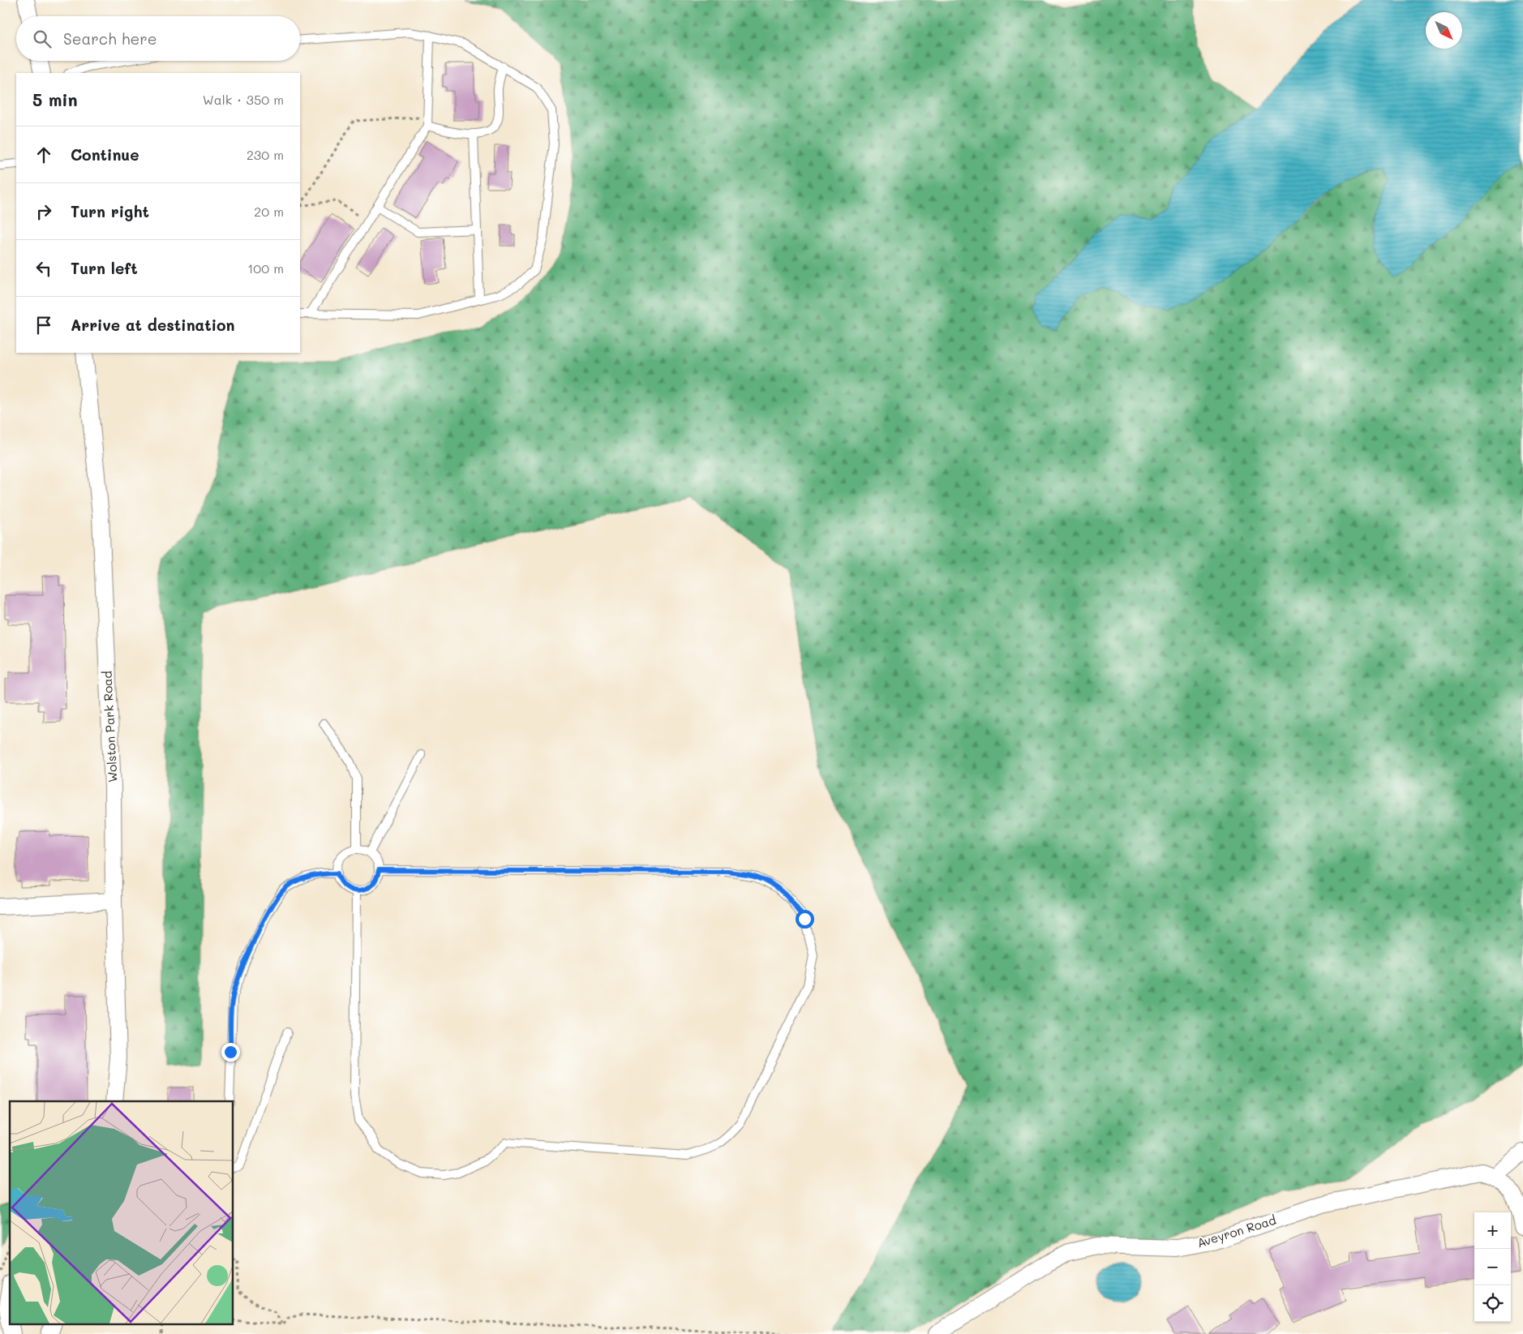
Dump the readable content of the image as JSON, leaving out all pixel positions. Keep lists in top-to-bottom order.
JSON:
{
  "streets": {
    "street": ["Wolston Park Road", "Aveyron Road"]
  },
  "north": "bottom right",
  "page": {
    "search": "Search here",
    "heading": ["5 min", "Walk · 350 m"],
    "list": [
      ["Continue", "230 m"],
      ["Turn right", "20 m"],
      ["Turn left", "100 m"],
      "Arrive at destination"
    ],
    "map_buttons": ["+", "−"]
  }
}
